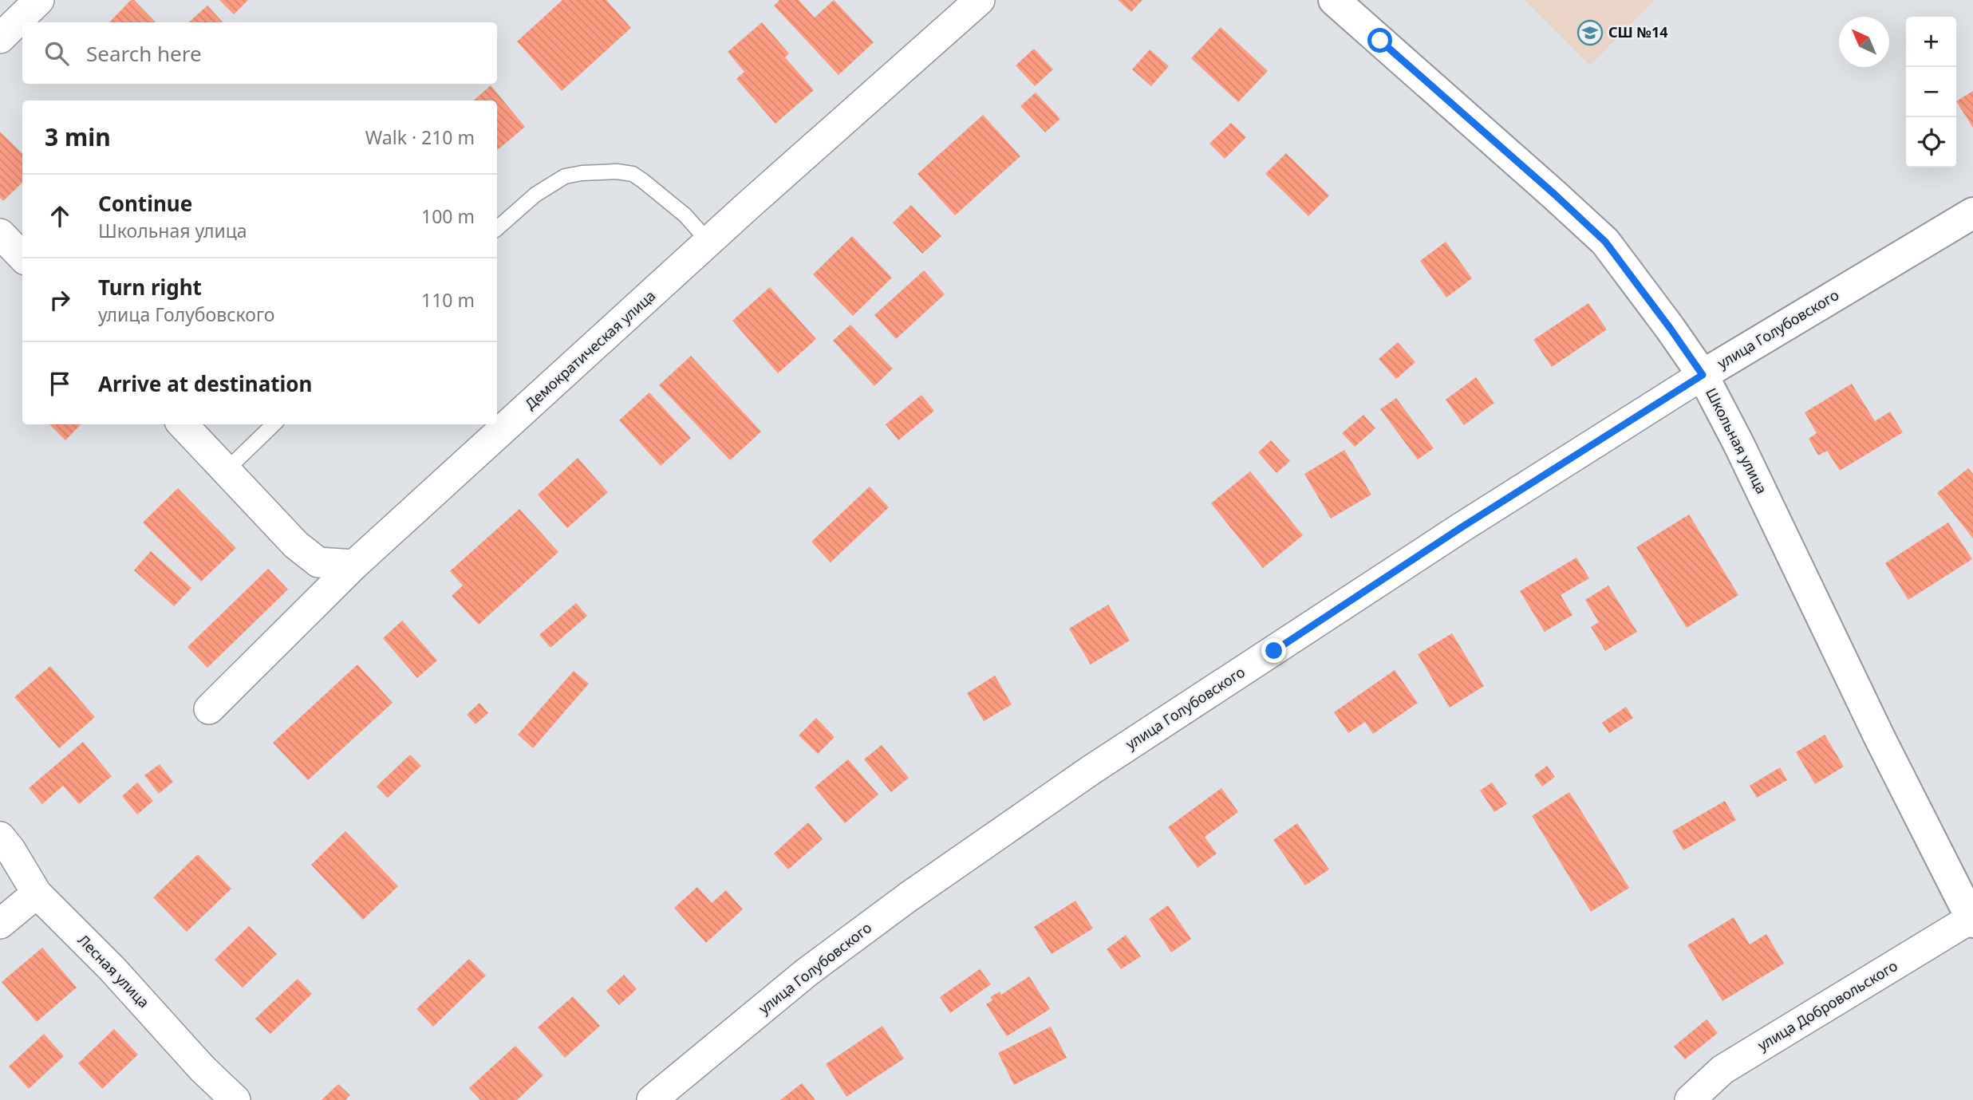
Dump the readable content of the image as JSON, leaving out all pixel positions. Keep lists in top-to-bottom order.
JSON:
{
  "streets": {
    "street": [
      "улица Голубовского",
      "Демократическая улица",
      "Школьная улица",
      "Лесная улица",
      "улица Добровольского"
    ]
  },
  "crossings": [
    ["улица Голубовского", "Школьная улица"],
    ["Школьная улица", "улица Добровольского"]
  ],
  "places": {
    "school or university": ["СШ №14"]
  },
  "north": "top left",
  "page": {
    "map_buttons": ["+", "−"],
    "search": "Search here",
    "heading": ["3 min", "Walk · 210 m"],
    "list": [
      ["Continue", "Школьная улица", "100 m"],
      ["Turn right", "улица Голубовского", "110 m"],
      "Arrive at destination"
    ]
  }
}
